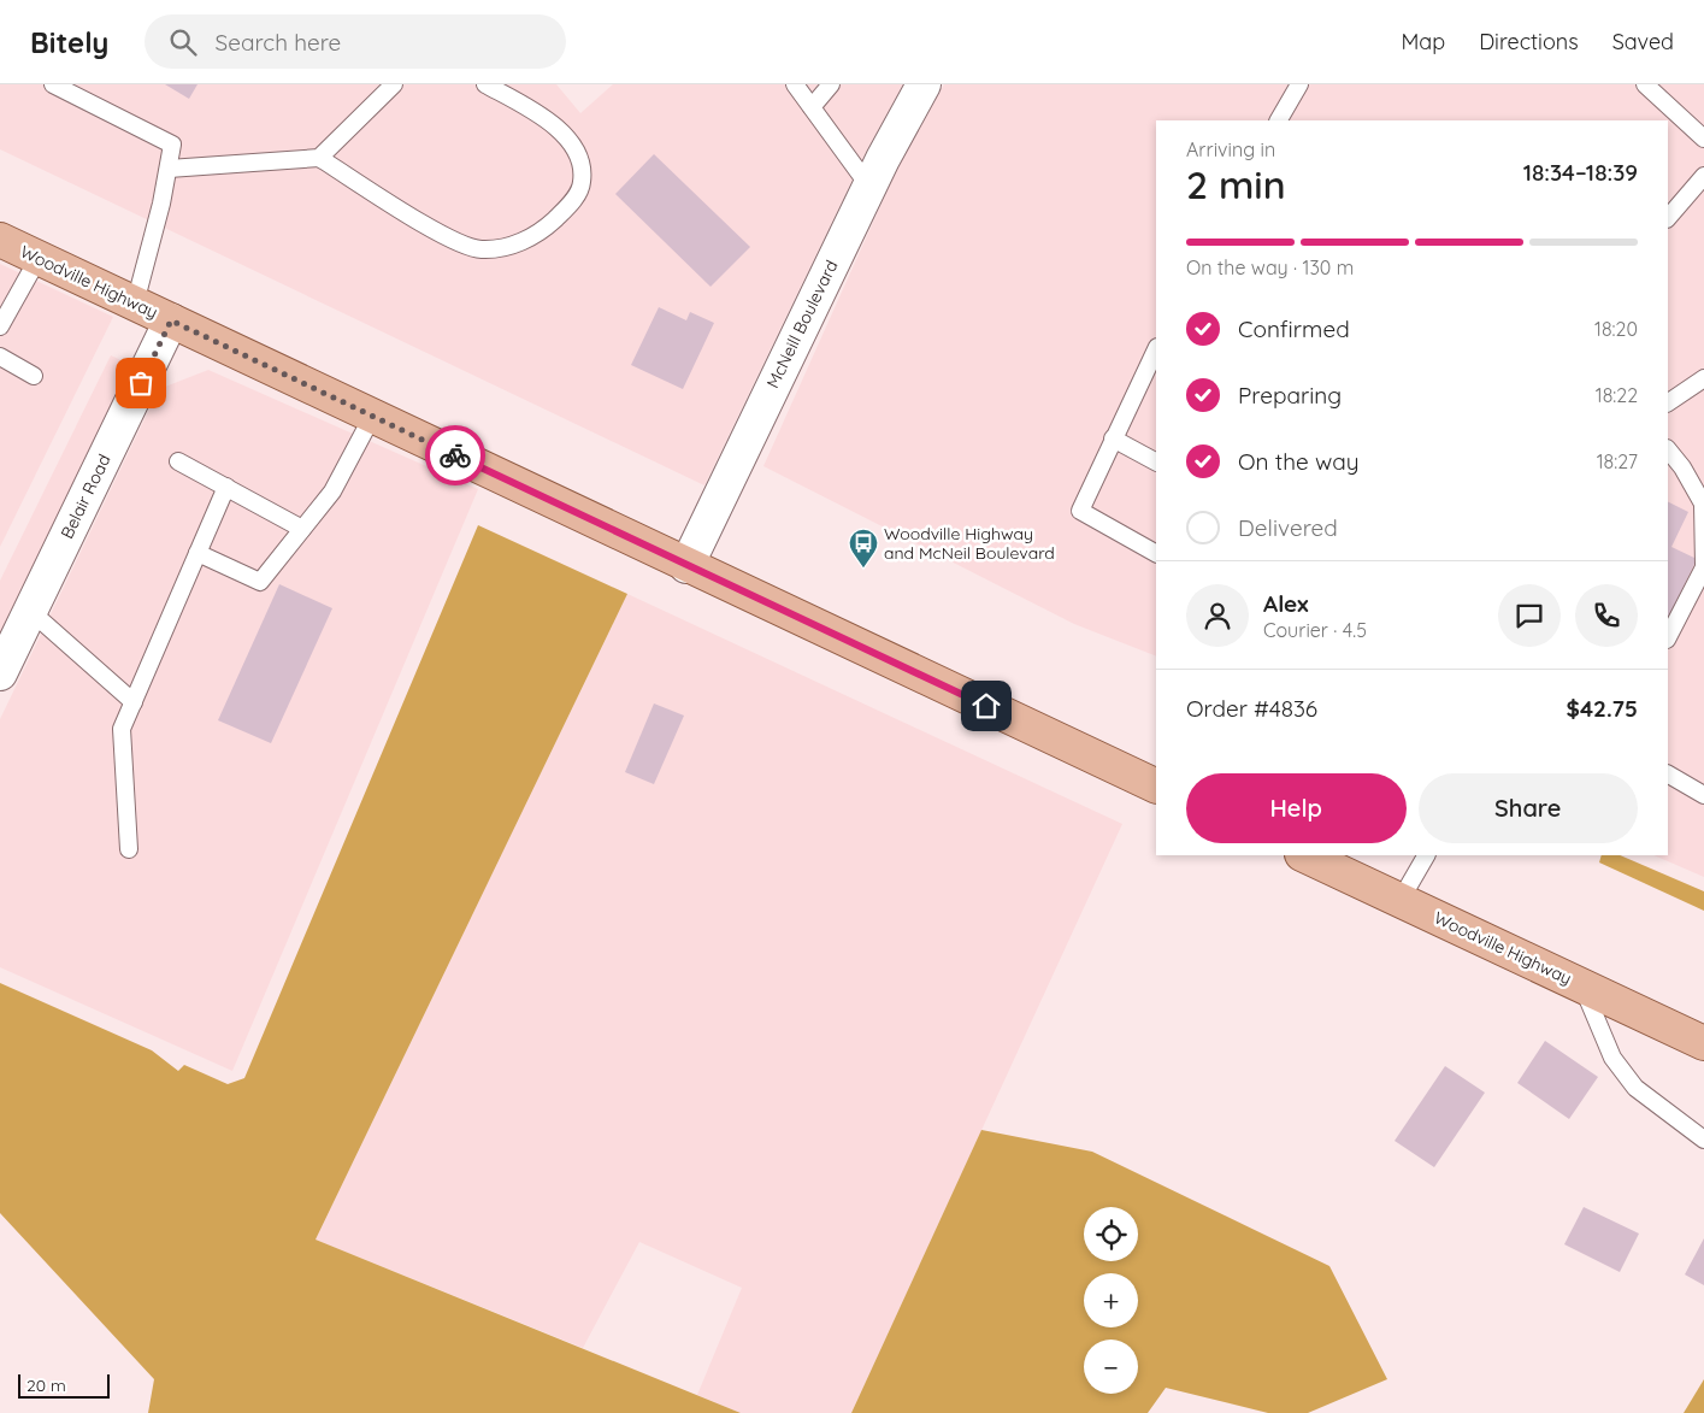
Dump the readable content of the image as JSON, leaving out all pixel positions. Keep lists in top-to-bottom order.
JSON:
{
  "streets": {
    "main road": ["Woodville Highway"],
    "street": ["McNeill Boulevard", "Belair Road"]
  },
  "crossings": [
    ["Woodville Highway", "McNeill Boulevard"],
    ["Woodville Highway", "Belair Road"]
  ],
  "places": {
    "bus stop": ["Woodville Highway and McNeil Boulevard"]
  },
  "scale_bar": "20 m",
  "page": {
    "header": "Bitely",
    "search": "Search here",
    "nav": ["Map", "Directions", "Saved"],
    "heading": ["2 min", "Arriving in", "18:34–18:39"],
    "panel": [
      "Alex",
      "Courier · 4.5",
      "Order #4836",
      "$42.75"
    ],
    "bar": "On the way · 130 m",
    "list": [
      ["Confirmed", "18:20"],
      ["Preparing", "18:22"],
      ["On the way", "18:27"],
      "Delivered"
    ],
    "buttons": ["Help", "Share"],
    "map_buttons": ["+", "−"],
    "scale": "20 m"
  }
}
